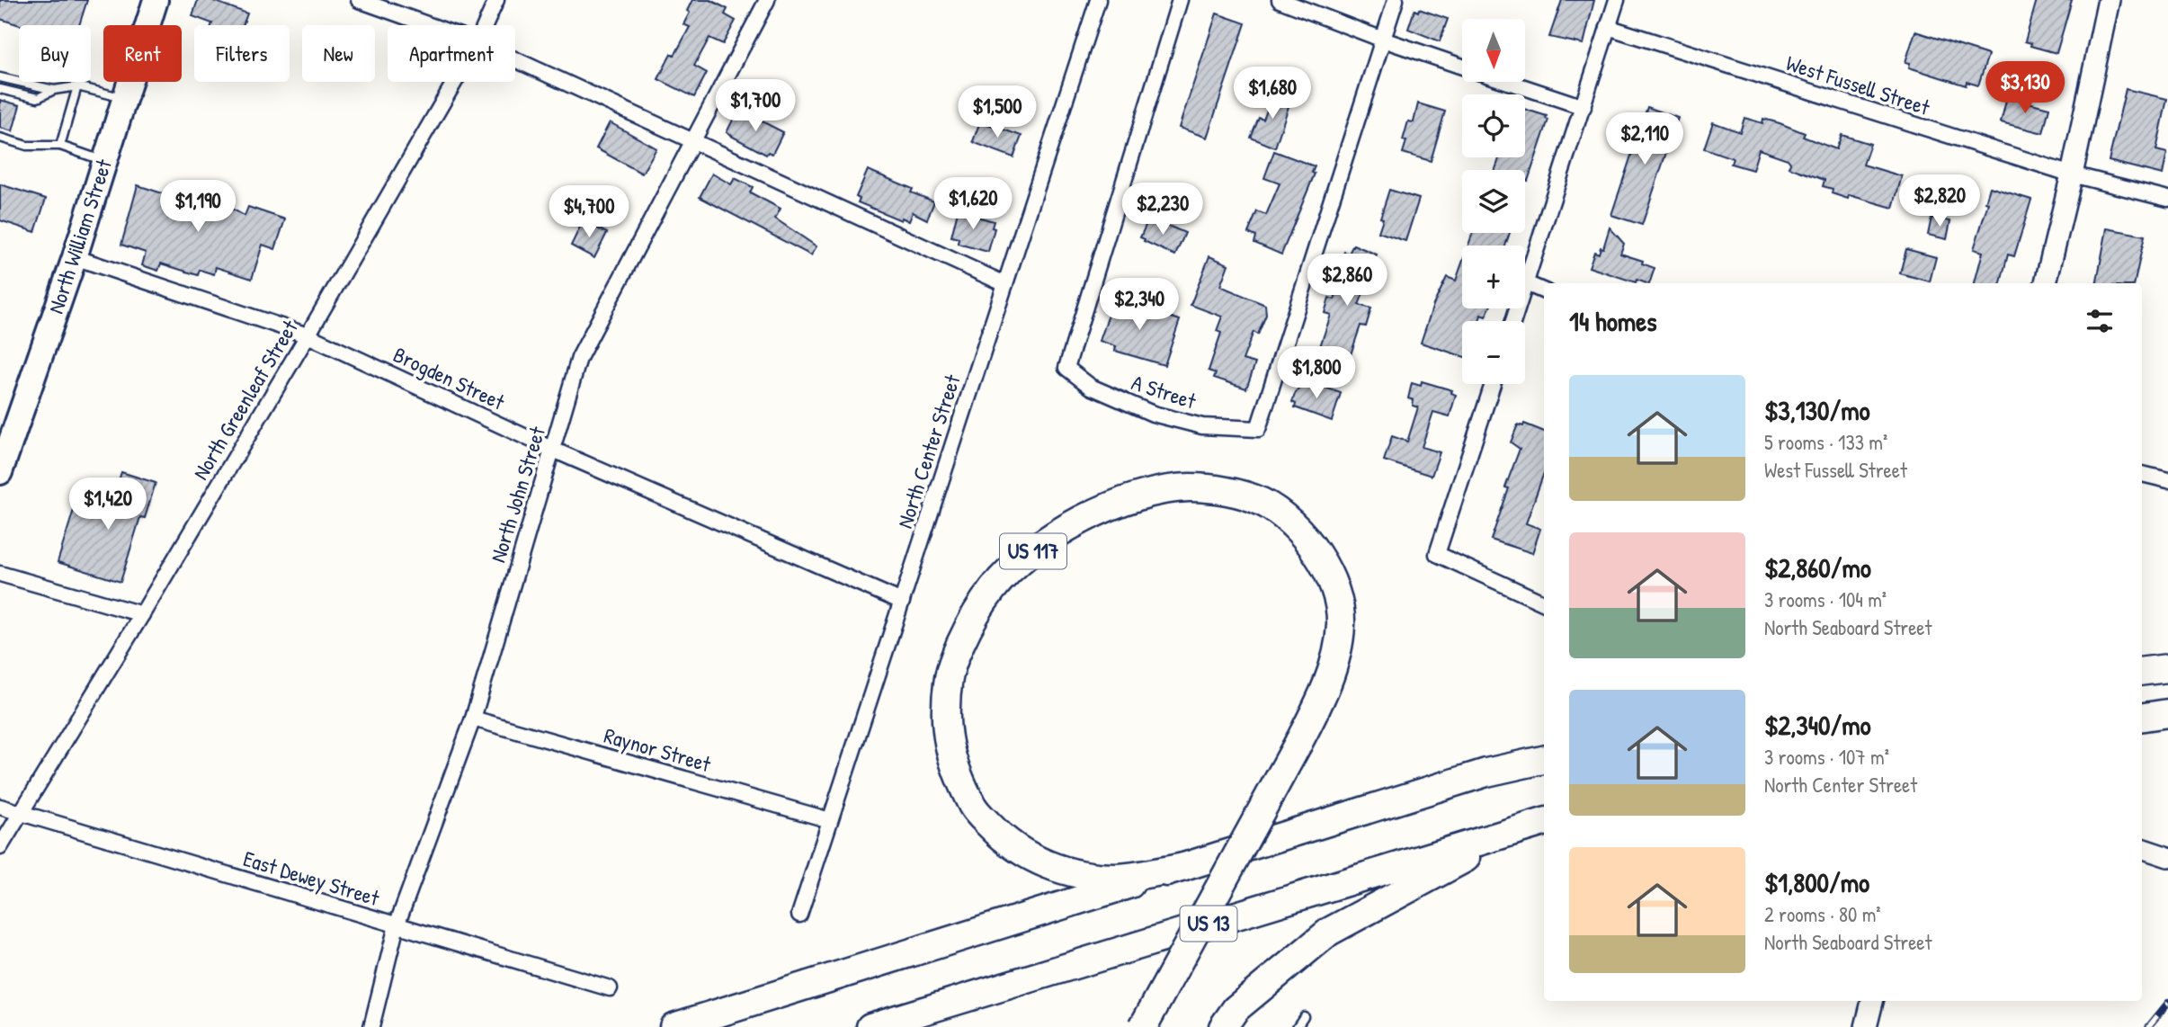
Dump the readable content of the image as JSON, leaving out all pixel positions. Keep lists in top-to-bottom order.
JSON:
{
  "streets": {
    "highway": ["US 117", "US 13"],
    "main road": ["North William Street"],
    "street": [
      "West Fussell Street",
      "Brogden Street",
      "A Street",
      "North Greenleaf Street",
      "North Center Street",
      "North John Street",
      "Raynor Street",
      "East Dewey Street"
    ]
  },
  "crossings": [
    ["North William Street", "Brogden Street"],
    ["Brogden Street", "North Greenleaf Street"],
    ["Brogden Street", "North Center Street"],
    ["Brogden Street", "North John Street"],
    ["North Greenleaf Street", "East Dewey Street"],
    ["North Center Street", "Raynor Street"],
    ["North John Street", "Raynor Street"],
    ["North John Street", "East Dewey Street"]
  ],
  "north": "bottom",
  "page": {
    "map_buttons": ["+", "−"],
    "chip": [
      "Buy",
      "Rent",
      "Filters",
      "New",
      "Apartment"
    ],
    "price": [
      "$3,130",
      "$1,680",
      "$1,700",
      "$1,500",
      "$2,110",
      "$2,820",
      "$1,620",
      "$1,190",
      "$2,230",
      "$4,700",
      "$2,860",
      "$2,340",
      "$1,800",
      "$1,420"
    ],
    "heading": "14 homes",
    "list": [
      {
        "name": "$3,130/mo",
        "note": "5 rooms · 133 m² · West Fussell Street"
      },
      {
        "name": "$2,860/mo",
        "note": "3 rooms · 104 m² · North Seaboard Street"
      },
      {
        "name": "$2,340/mo",
        "note": "3 rooms · 107 m² · North Center Street"
      },
      {
        "name": "$1,800/mo",
        "note": "2 rooms · 80 m² · North Seaboard Street"
      }
    ]
  }
}
